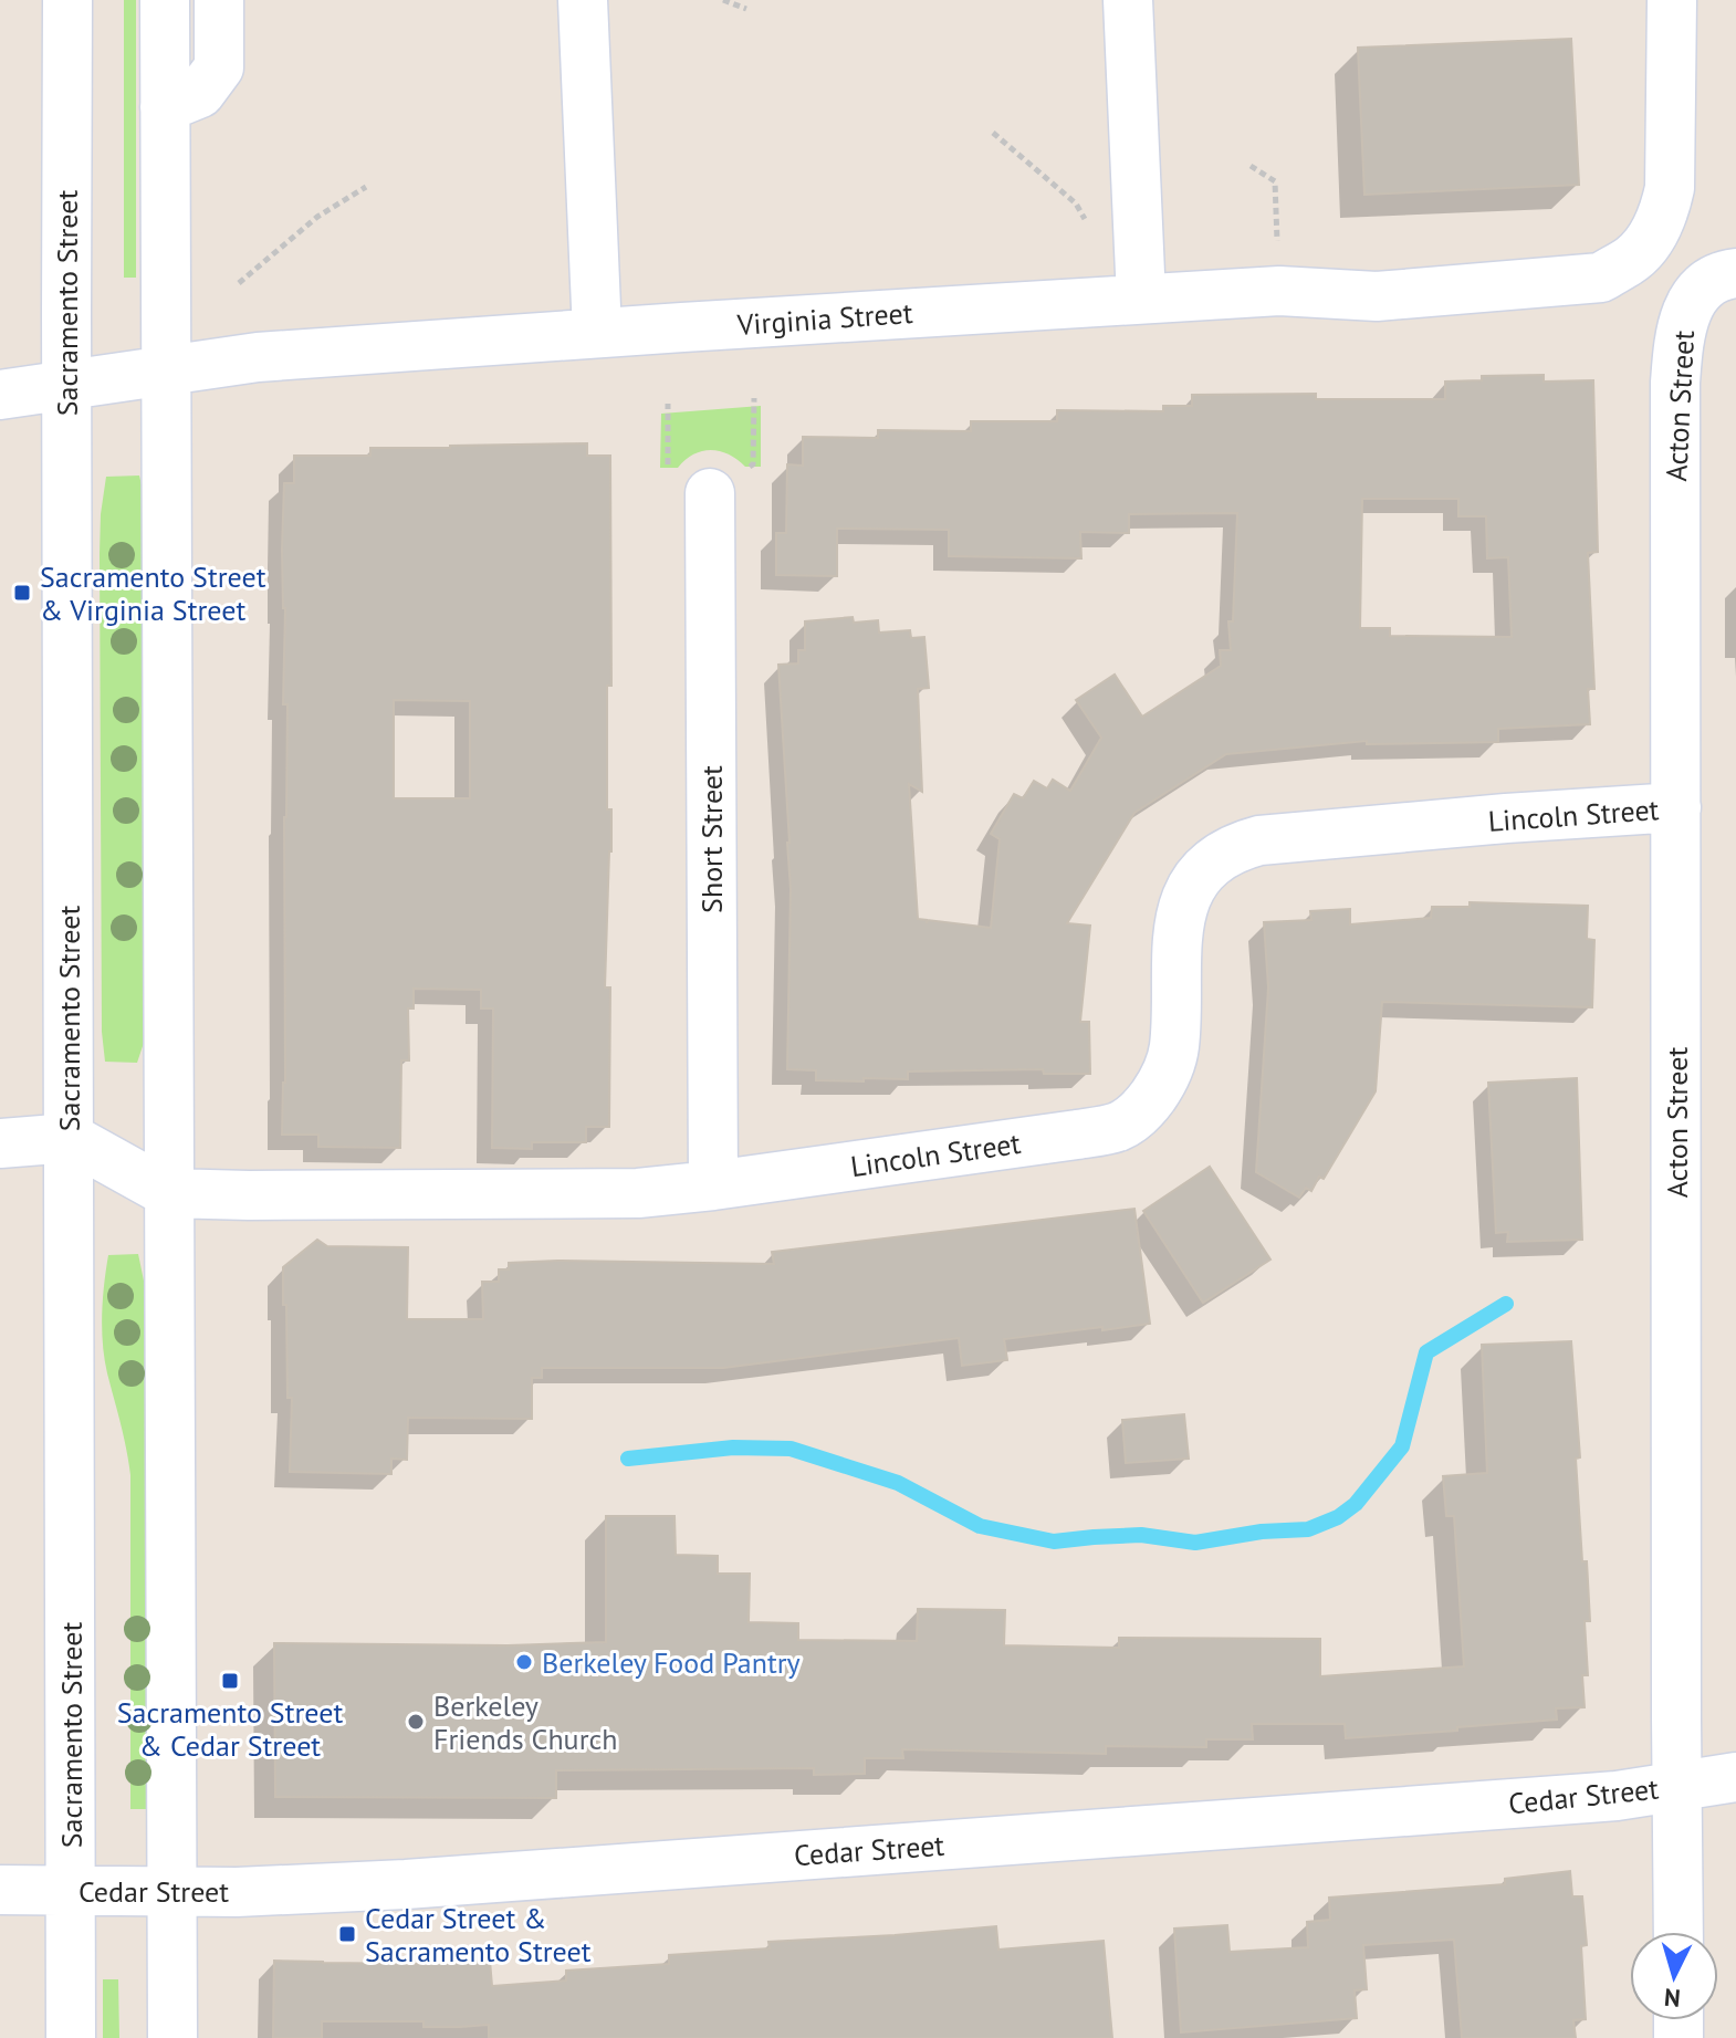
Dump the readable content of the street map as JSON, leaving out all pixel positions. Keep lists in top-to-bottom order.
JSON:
{
  "streets": {
    "street": [
      "Sacramento Street",
      "Virginia Street",
      "Acton Street",
      "Lincoln Street",
      "Short Street",
      "Cedar Street"
    ]
  },
  "crossings": [
    ["Sacramento Street", "Virginia Street"],
    ["Sacramento Street", "Lincoln Street"],
    ["Sacramento Street", "Cedar Street"],
    ["Acton Street", "Lincoln Street"],
    ["Acton Street", "Cedar Street"],
    ["Lincoln Street", "Short Street"]
  ],
  "places": {
    "transit": ["Sacramento Street & Virginia Street", "Sacramento Street & Cedar Street", "Cedar Street & Sacramento Street"],
    "other": ["Berkeley Food Pantry", "Berkeley Friends Church"]
  },
  "north": "bottom"
}
